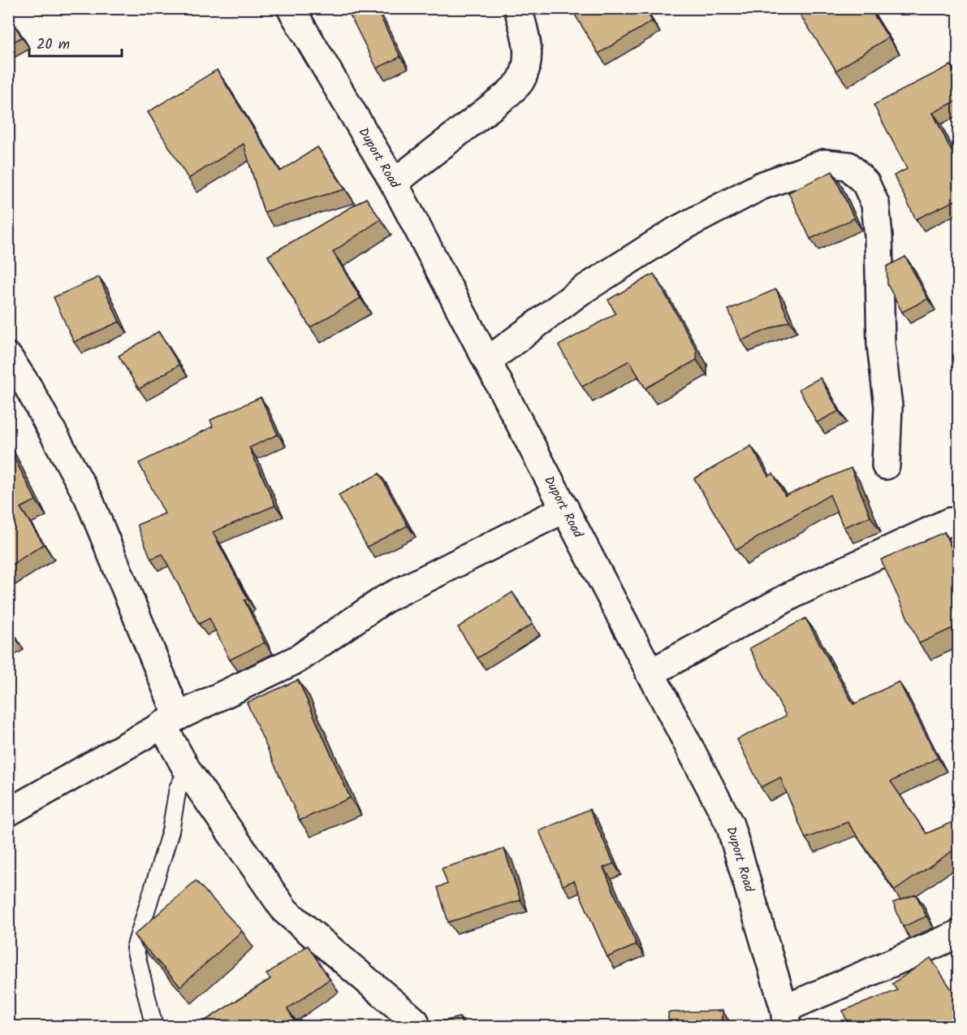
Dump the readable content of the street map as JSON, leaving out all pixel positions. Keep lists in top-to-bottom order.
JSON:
{
  "streets": {
    "street": ["Duport Road"]
  },
  "scale_bar": "20 m"
}
